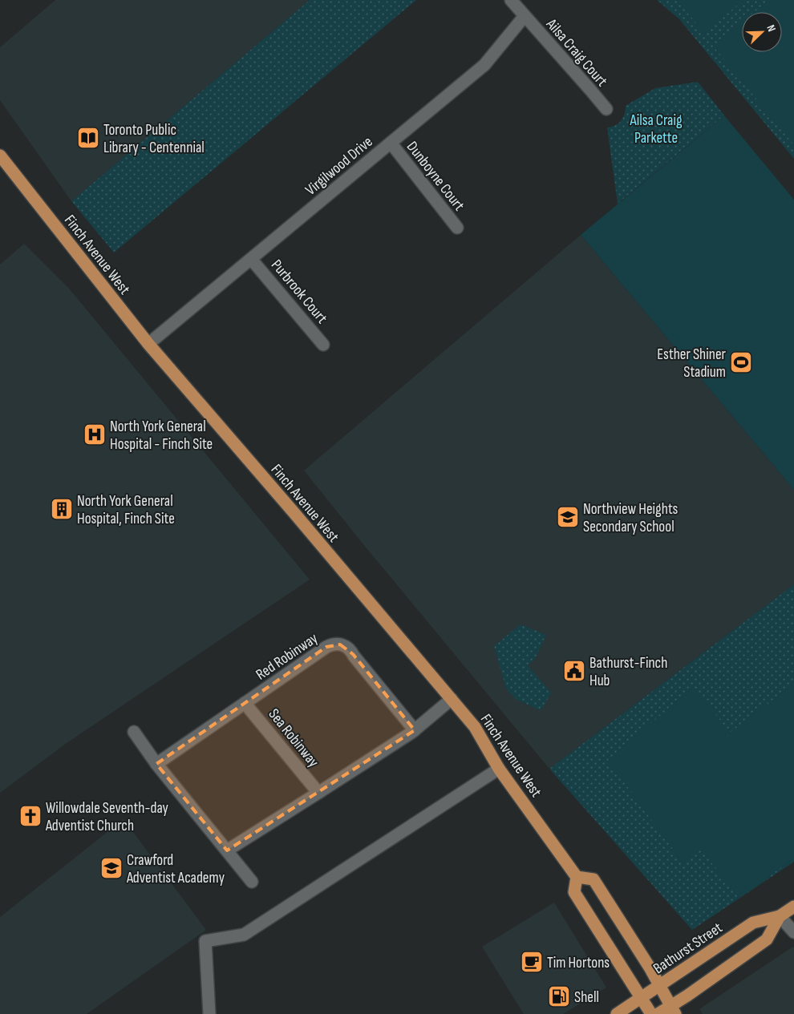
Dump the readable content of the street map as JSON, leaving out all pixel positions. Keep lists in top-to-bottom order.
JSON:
{
  "streets": {
    "main road": ["Finch Avenue West", "Bathurst Street"],
    "street": [
      "Ailsa Craig Court",
      "Virgilwood Drive",
      "Dunboyne Court",
      "Purbrook Court",
      "Red Robinway",
      "Sea Robinway"
    ]
  },
  "crossings": [
    ["Ailsa Craig Court", "Virgilwood Drive"],
    ["Virgilwood Drive", "Dunboyne Court"],
    ["Virgilwood Drive", "Finch Avenue West"],
    ["Virgilwood Drive", "Purbrook Court"],
    ["Red Robinway", "Sea Robinway"]
  ],
  "parks": ["Ailsa Craig Parkette"],
  "places": {
    "library": ["Toronto Public Library - Centennial"],
    "sports": ["Esther Shiner Stadium"],
    "hospital": ["North York General Hospital - Finch Site"],
    "building": ["North York General Hospital, Finch Site"],
    "school or university": ["Northview Heights Secondary School", "Crawford Adventist Academy"],
    "public building": ["Bathurst-Finch Hub"],
    "church": ["Willowdale Seventh-day Adventist Church"],
    "cafe": ["Tim Hortons"],
    "fuel station": ["Shell"]
  },
  "north": "top right"
}
